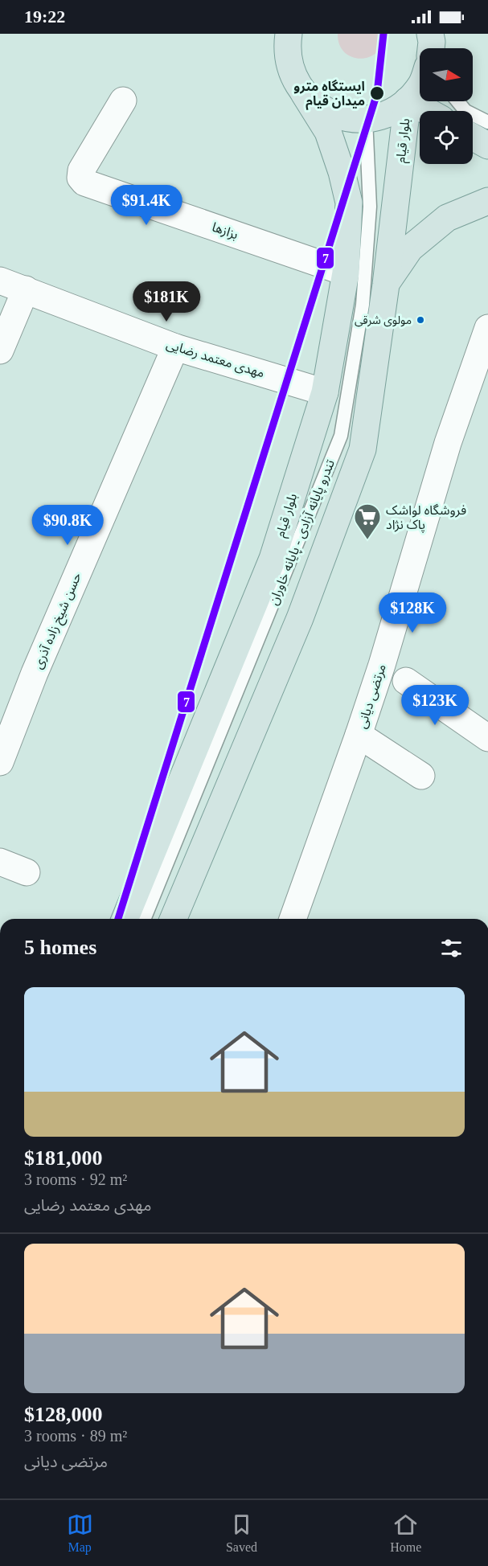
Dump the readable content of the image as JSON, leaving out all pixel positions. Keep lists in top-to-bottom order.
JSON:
{
  "streets": {
    "main road": ["بلوار قیام"],
    "street": [
      "بزازها",
      "مهدی معتمد رضایی",
      "حسن شیخ زاده آذری",
      "مرتضی دیانی"
    ],
    "lane": ["تندرو پایانه آزادی - پایانه خاوران"]
  },
  "crossings": [
    ["بلوار قیام", "بزازها"],
    ["بلوار قیام", "مهدی معتمد رضایی"],
    ["مهدی معتمد رضایی", "حسن شیخ زاده آذری"]
  ],
  "places": {
    "other": ["ایستگاه مترو میدان قیام", "مولوی شرقی"],
    "supermarket": ["فروشگاه لواشک پاک نژاد"]
  },
  "lines": ["transit line 7"],
  "north": "right",
  "page": {
    "status": "19:22",
    "price": [
      "$91.4K",
      "$181K",
      "$90.8K",
      "$128K",
      "$123K"
    ],
    "heading": "5 homes",
    "list": [
      {
        "name": "$181,000",
        "note": "3 rooms · 92 m² · مهدی معتمد رضایی"
      },
      {
        "name": "$128,000",
        "note": "3 rooms · 89 m² · مرتضی دیانی"
      }
    ],
    "tabs": ["Map", "Saved", "Home"]
  }
}
